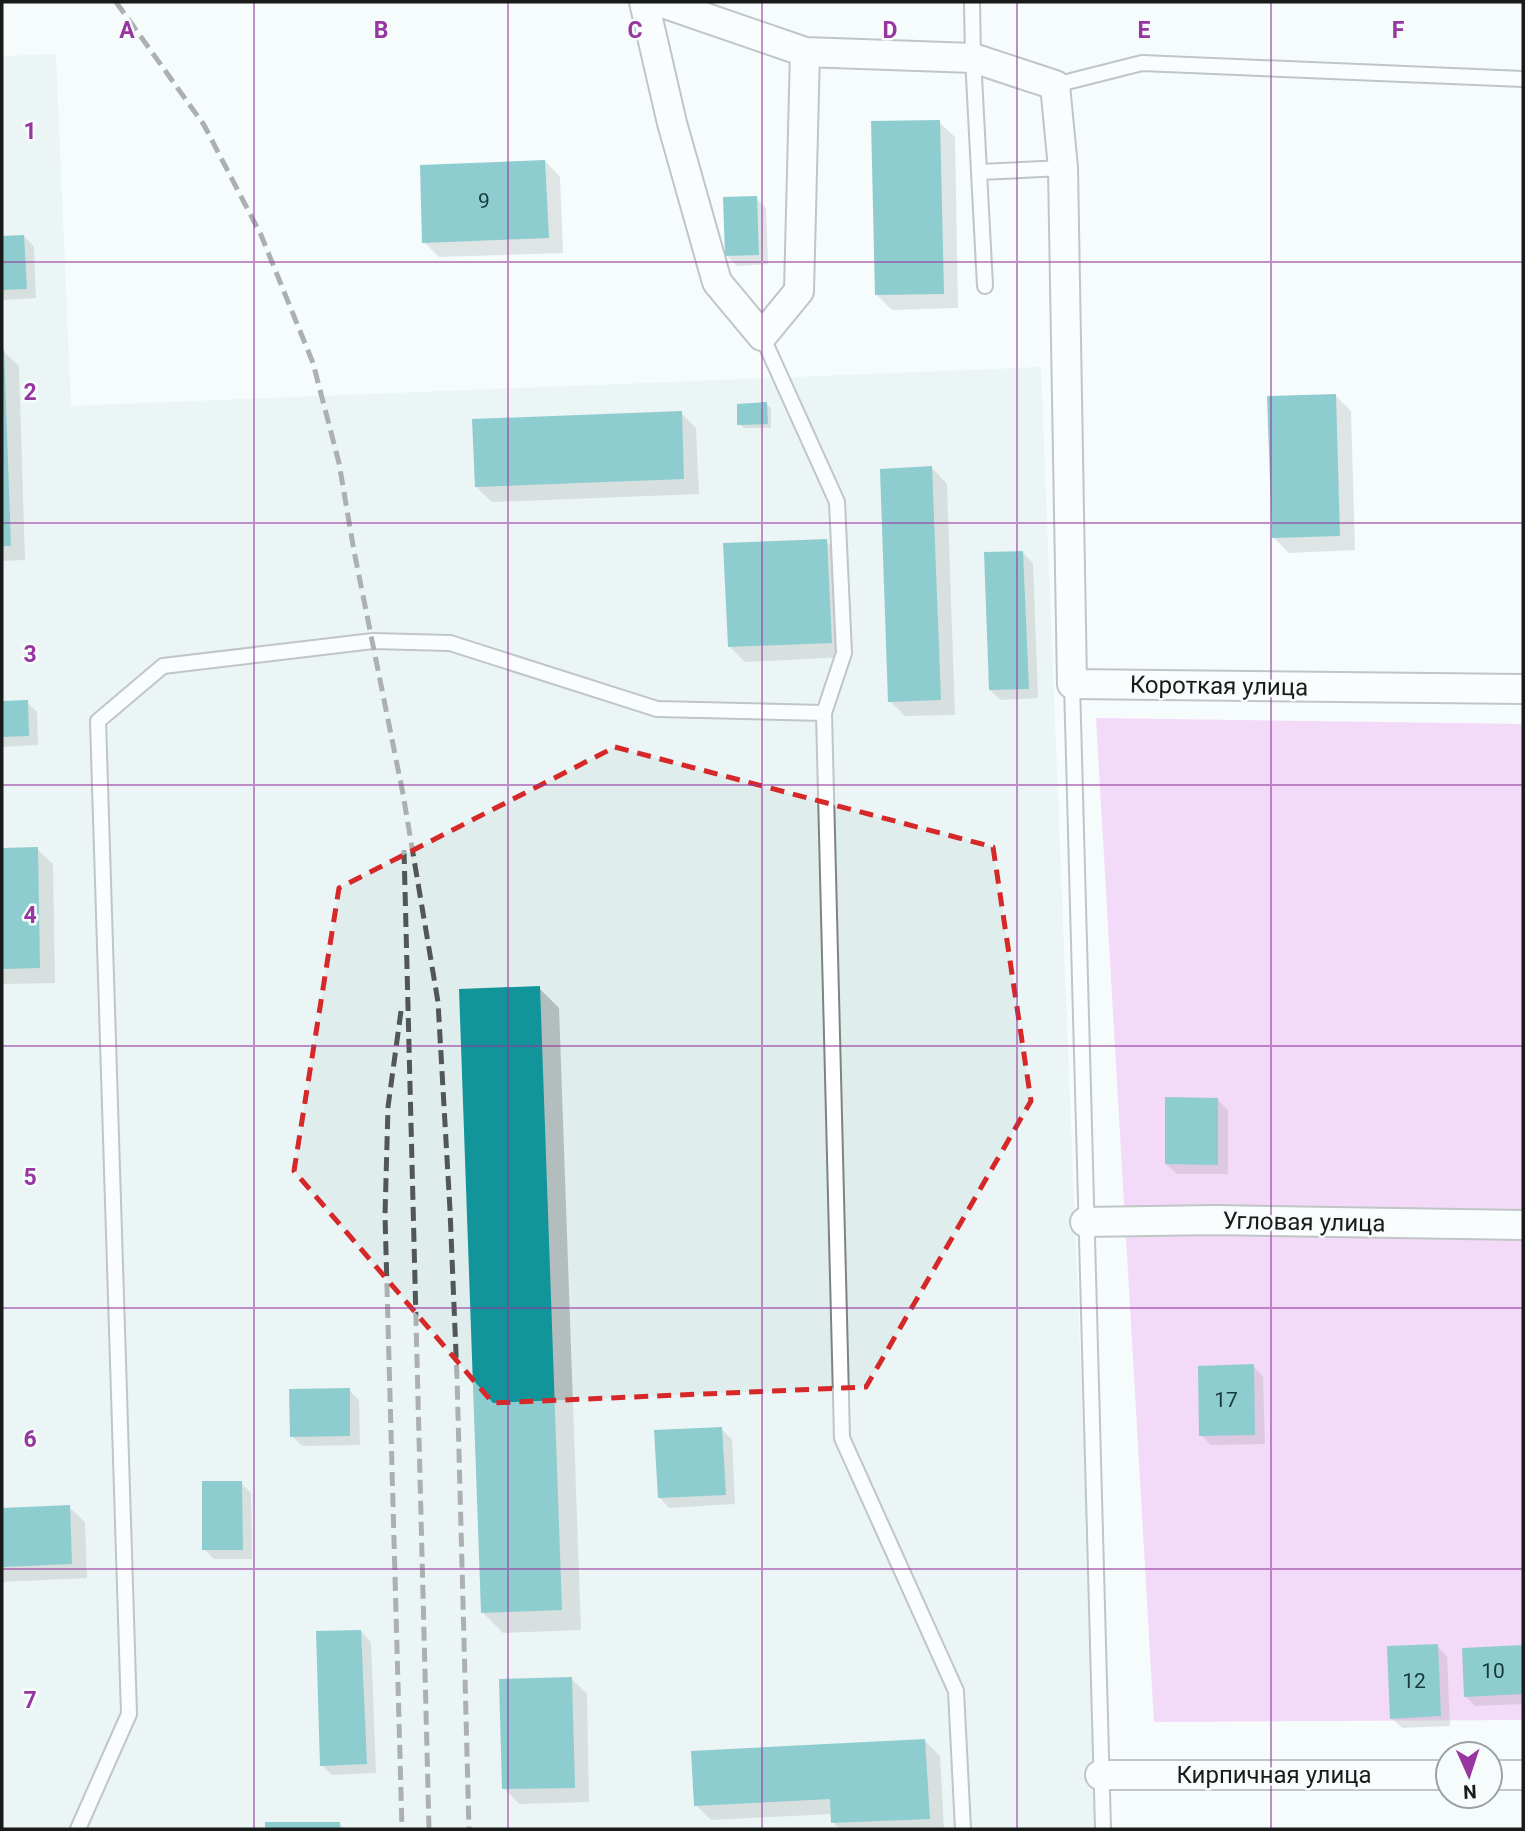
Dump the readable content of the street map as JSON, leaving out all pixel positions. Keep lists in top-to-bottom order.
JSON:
{
  "streets": {
    "street": ["Короткая улица", "Угловая улица", "Кирпичная улица"]
  },
  "house_numbers": [
    "9",
    "17",
    "10",
    "12"
  ],
  "north": "bottom",
  "grid": {
    "columns": [
      "A",
      "B",
      "C",
      "D",
      "E",
      "F"
    ],
    "rows": [
      "1",
      "2",
      "3",
      "4",
      "5",
      "6",
      "7"
    ]
  }
}
